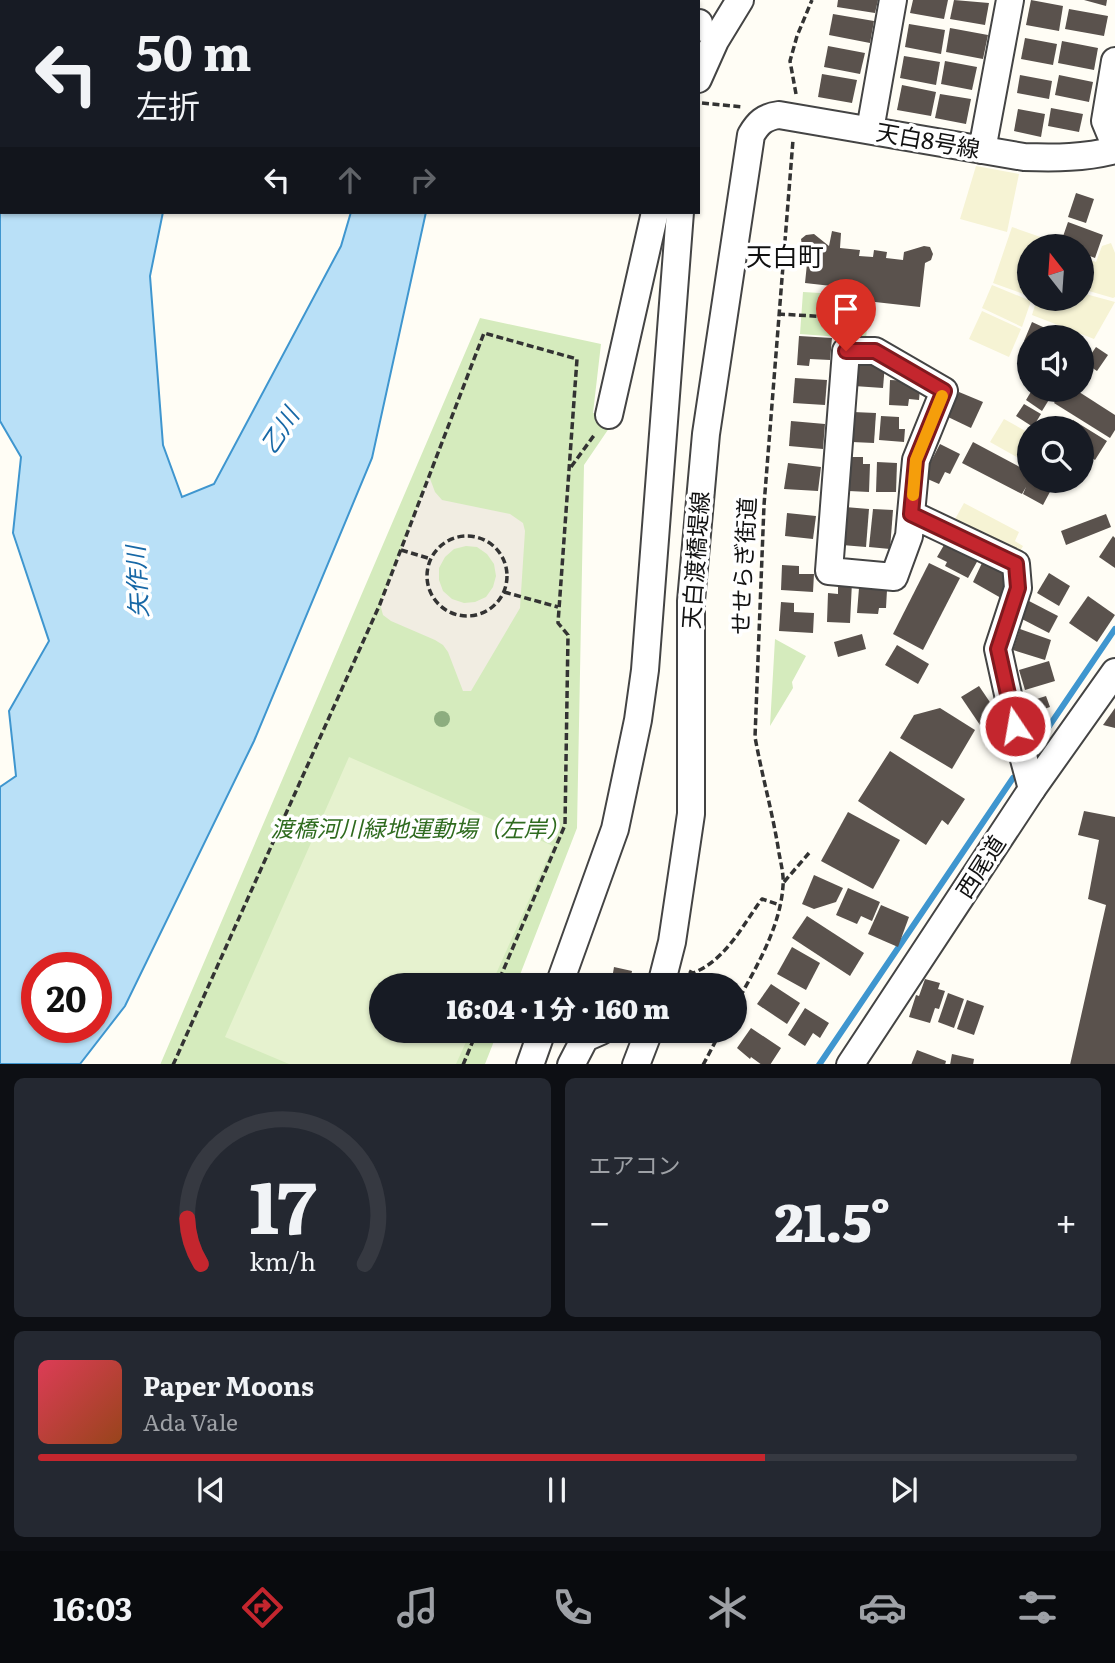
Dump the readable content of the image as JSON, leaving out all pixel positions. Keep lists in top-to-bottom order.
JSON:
{
  "streets": {
    "street": ["天白8号線", "天白渡橋堤線", "西尾道"],
    "path": ["せせらぎ街道"]
  },
  "crossings": [
    ["天白8号線", "天白渡橋堤線"],
    ["天白8号線", "せせらぎ街道"]
  ],
  "districts": ["天白町"],
  "water": ["乙川", "矢作川"],
  "parks": ["渡橋河川緑地運動場（左岸）"],
  "north": "top",
  "page": {
    "turn": ["50 m", "左折"],
    "limit": "20",
    "trip": "16:04 · 1 分 · 160 m",
    "tile": "エアコン",
    "heat": ["−", "21.5°", "+"],
    "song": ["Paper Moons", "Ada Vale"],
    "tabs": "16:03",
    "gauge": ["17", "km/h"]
  }
}
